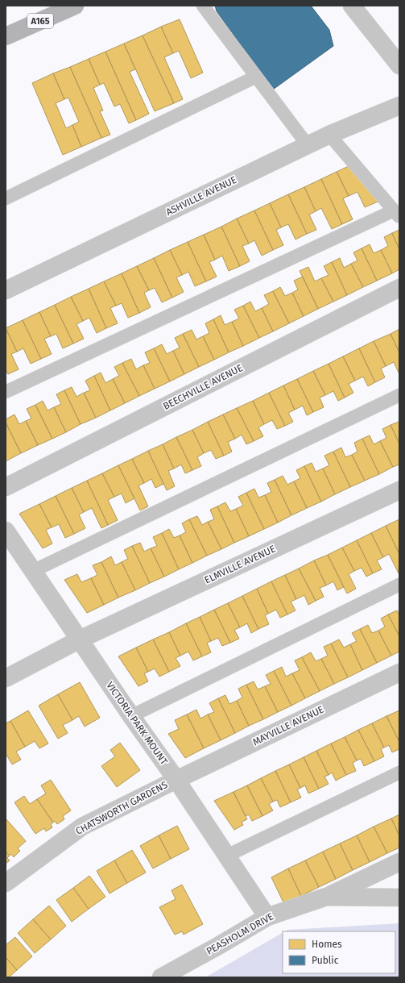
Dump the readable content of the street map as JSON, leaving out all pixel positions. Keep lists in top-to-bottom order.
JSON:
{
  "streets": {
    "main road": ["A165"],
    "street": [
      "ASHVILLE AVENUE",
      "BEECHVILLE AVENUE",
      "ELMVILLE AVENUE",
      "VICTORIA PARK MOUNT",
      "MAYVILLE AVENUE",
      "CHATSWORTH GARDENS",
      "PEASHOLM DRIVE"
    ]
  },
  "crossings": [
    ["ELMVILLE AVENUE", "VICTORIA PARK MOUNT"],
    ["VICTORIA PARK MOUNT", "MAYVILLE AVENUE"],
    ["VICTORIA PARK MOUNT", "CHATSWORTH GARDENS"],
    ["VICTORIA PARK MOUNT", "PEASHOLM DRIVE"],
    ["MAYVILLE AVENUE", "CHATSWORTH GARDENS"]
  ],
  "legend": ["Homes", "Public"]
}
